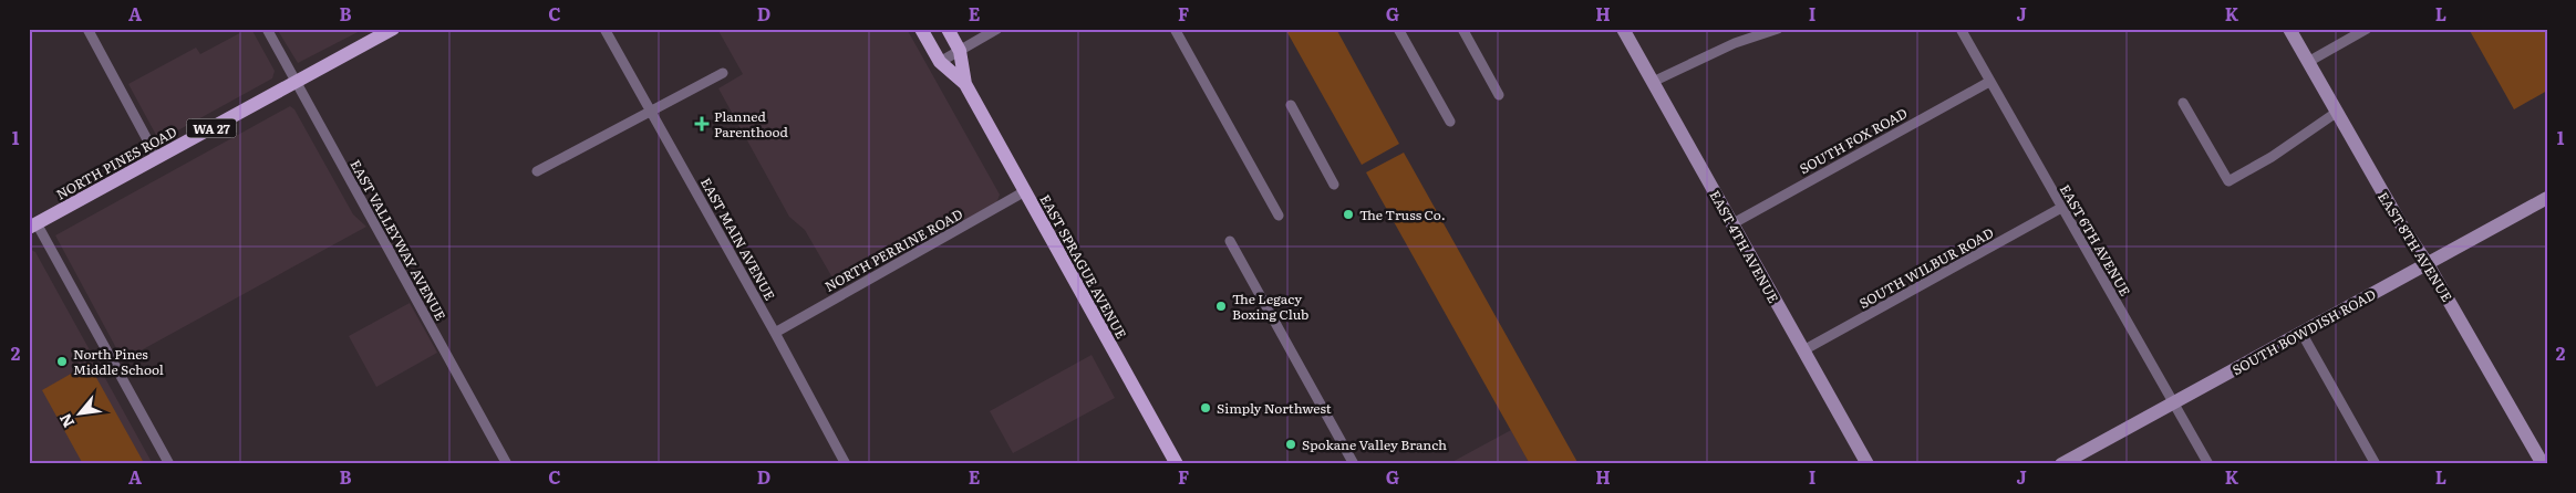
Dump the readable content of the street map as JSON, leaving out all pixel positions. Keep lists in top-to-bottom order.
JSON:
{
  "streets": {
    "main road": ["WA 27", "NORTH PINES ROAD", "EAST SPRAGUE AVENUE"],
    "street": [
      "SOUTH FOX ROAD",
      "EAST MAIN AVENUE",
      "EAST VALLEYWAY AVENUE",
      "EAST 6TH AVENUE",
      "EAST 4TH AVENUE",
      "EAST 8TH AVENUE",
      "NORTH PERRINE ROAD",
      "SOUTH WILBUR ROAD",
      "SOUTH BOWDISH ROAD"
    ]
  },
  "crossings": [
    ["SOUTH FOX ROAD", "EAST 6TH AVENUE"],
    ["SOUTH FOX ROAD", "EAST 4TH AVENUE"],
    ["NORTH PINES ROAD", "EAST VALLEYWAY AVENUE"],
    ["EAST MAIN AVENUE", "NORTH PERRINE ROAD"],
    ["EAST 6TH AVENUE", "SOUTH WILBUR ROAD"],
    ["EAST 6TH AVENUE", "SOUTH BOWDISH ROAD"],
    ["EAST 4TH AVENUE", "SOUTH WILBUR ROAD"],
    ["EAST 8TH AVENUE", "SOUTH BOWDISH ROAD"],
    ["NORTH PERRINE ROAD", "EAST SPRAGUE AVENUE"]
  ],
  "places": {
    "health": ["Planned Parenthood"],
    "other": [
      "The Truss Co.",
      "The Legacy Boxing Club",
      "North Pines Middle School",
      "Simply Northwest",
      "Spokane Valley Branch"
    ]
  },
  "north": "bottom left",
  "grid": {
    "columns": [
      "A",
      "B",
      "C",
      "D",
      "E",
      "F",
      "G",
      "H",
      "I",
      "J",
      "K",
      "L"
    ],
    "rows": ["1", "2"]
  }
}
